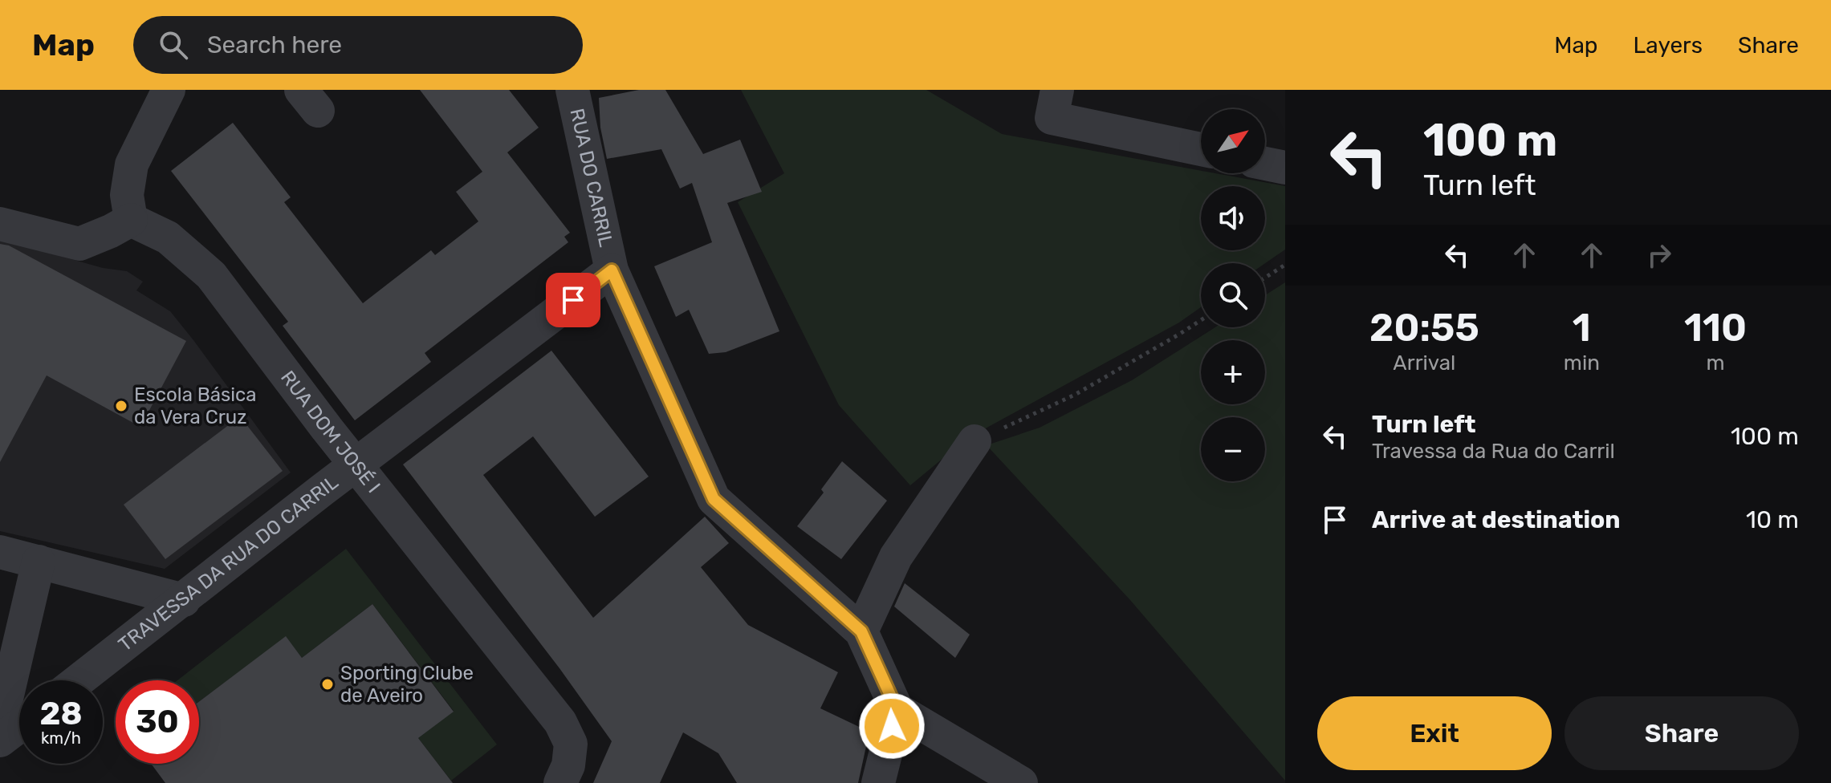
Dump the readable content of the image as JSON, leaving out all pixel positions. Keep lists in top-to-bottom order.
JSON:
{
  "streets": {
    "street": ["RUA DO CARRIL", "RUA DOM JOSÉ I", "TRAVESSA DA RUA DO CARRIL"]
  },
  "crossings": [
    ["RUA DO CARRIL", "TRAVESSA DA RUA DO CARRIL"],
    ["RUA DOM JOSÉ I", "TRAVESSA DA RUA DO CARRIL"]
  ],
  "places": ["Escola Básica da Vera Cruz", "Sporting Clube de Aveiro"],
  "north": "top right",
  "page": {
    "header": "Map",
    "search": "Search here",
    "nav": ["Map", "Layers", "Share"],
    "turn": ["100 m", "Turn left"],
    "map_buttons": ["+", "−"],
    "eta": [
      "20:55",
      "Arrival",
      "1",
      "min",
      "110",
      "m"
    ],
    "list": [
      {
        "name": "Turn left",
        "note": "Travessa da Rua do Carril",
        "value": "100 m"
      },
      {
        "name": "Arrive at destination",
        "value": "10 m"
      }
    ],
    "speed": "28 km/h",
    "limit": "30",
    "buttons": ["Exit", "Share"]
  }
}
